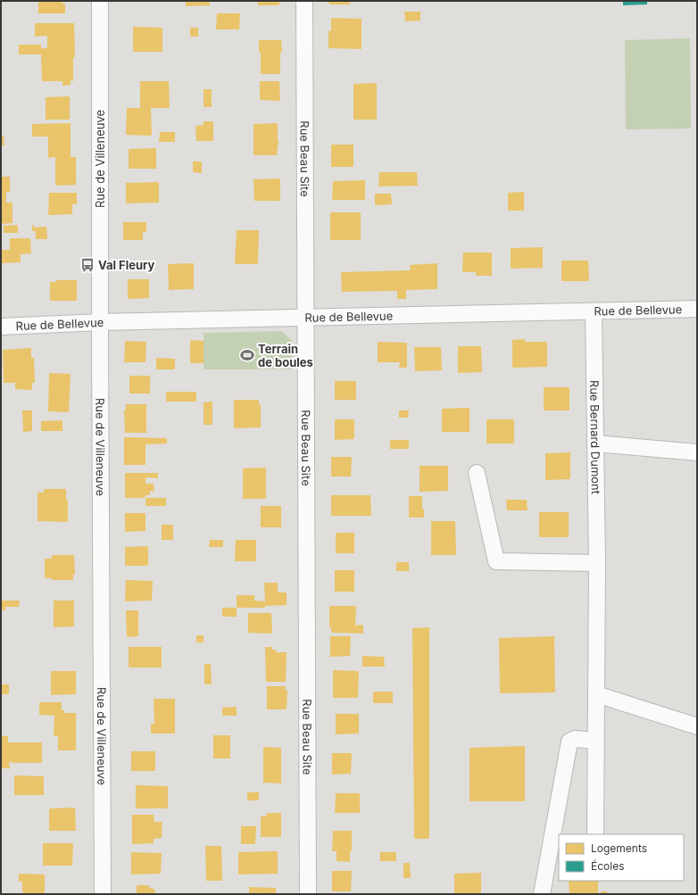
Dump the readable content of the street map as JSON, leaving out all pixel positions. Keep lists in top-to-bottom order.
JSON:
{
  "streets": {
    "street": [
      "Rue de Villeneuve",
      "Rue Beau Site",
      "Rue de Bellevue",
      "Rue Bernard Dumont"
    ]
  },
  "crossings": [
    ["Rue de Villeneuve", "Rue de Bellevue"],
    ["Rue Beau Site", "Rue de Bellevue"],
    ["Rue de Bellevue", "Rue Bernard Dumont"]
  ],
  "places": {
    "bus stop": ["Val Fleury"],
    "sports": ["Terrain de boules"]
  },
  "legend": ["Logements", "Écoles"]
}
